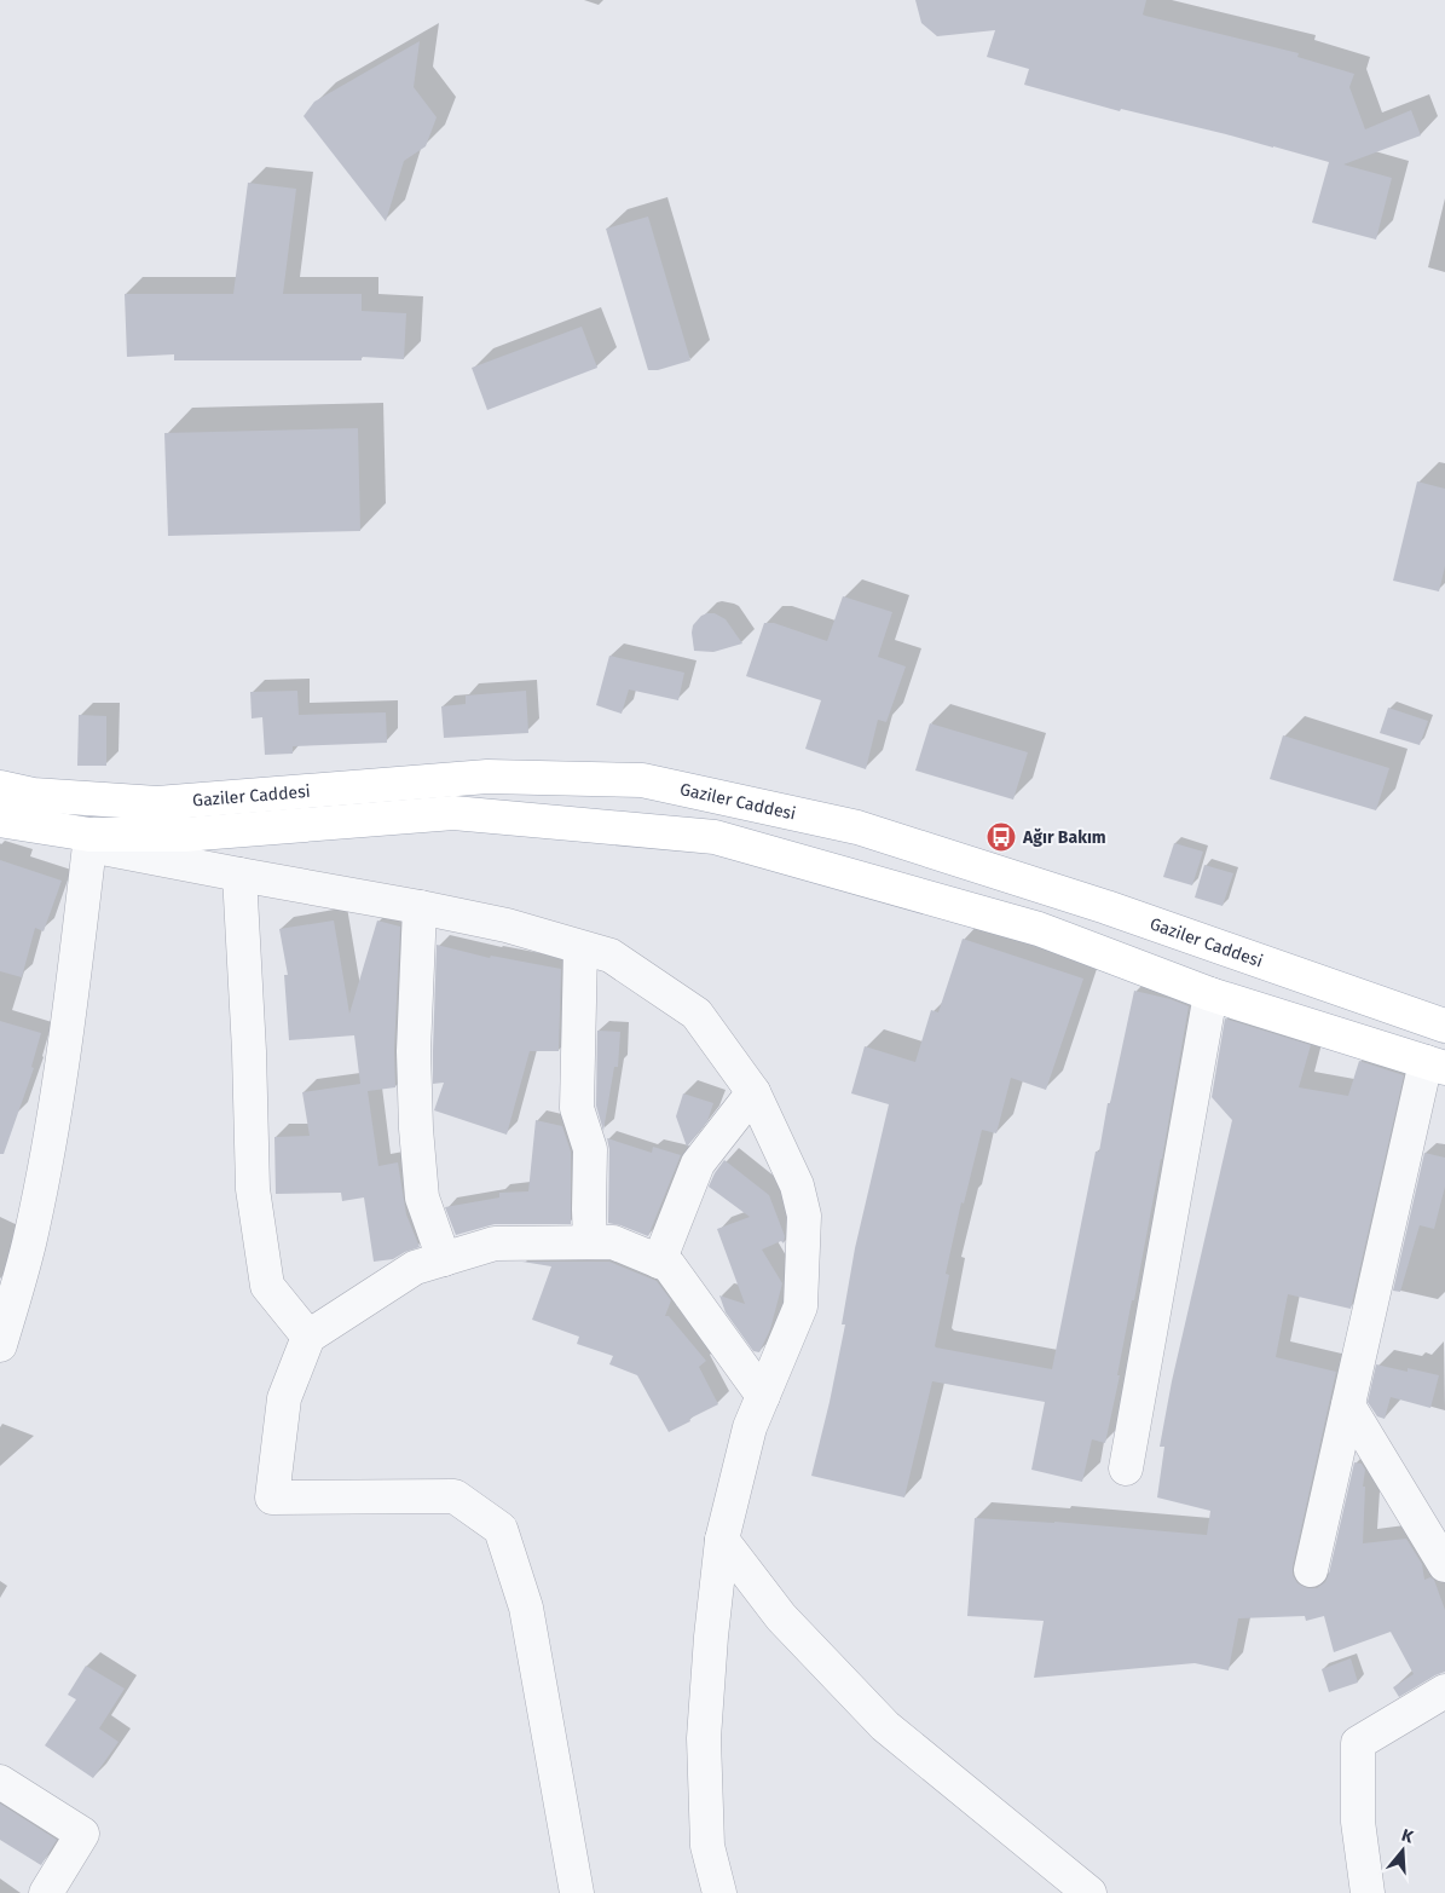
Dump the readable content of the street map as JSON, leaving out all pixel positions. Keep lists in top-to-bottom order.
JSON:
{
  "streets": {
    "main road": ["Gaziler Caddesi"]
  },
  "places": {
    "bus stop": ["Ağır Bakım"]
  },
  "north": "top"
}
